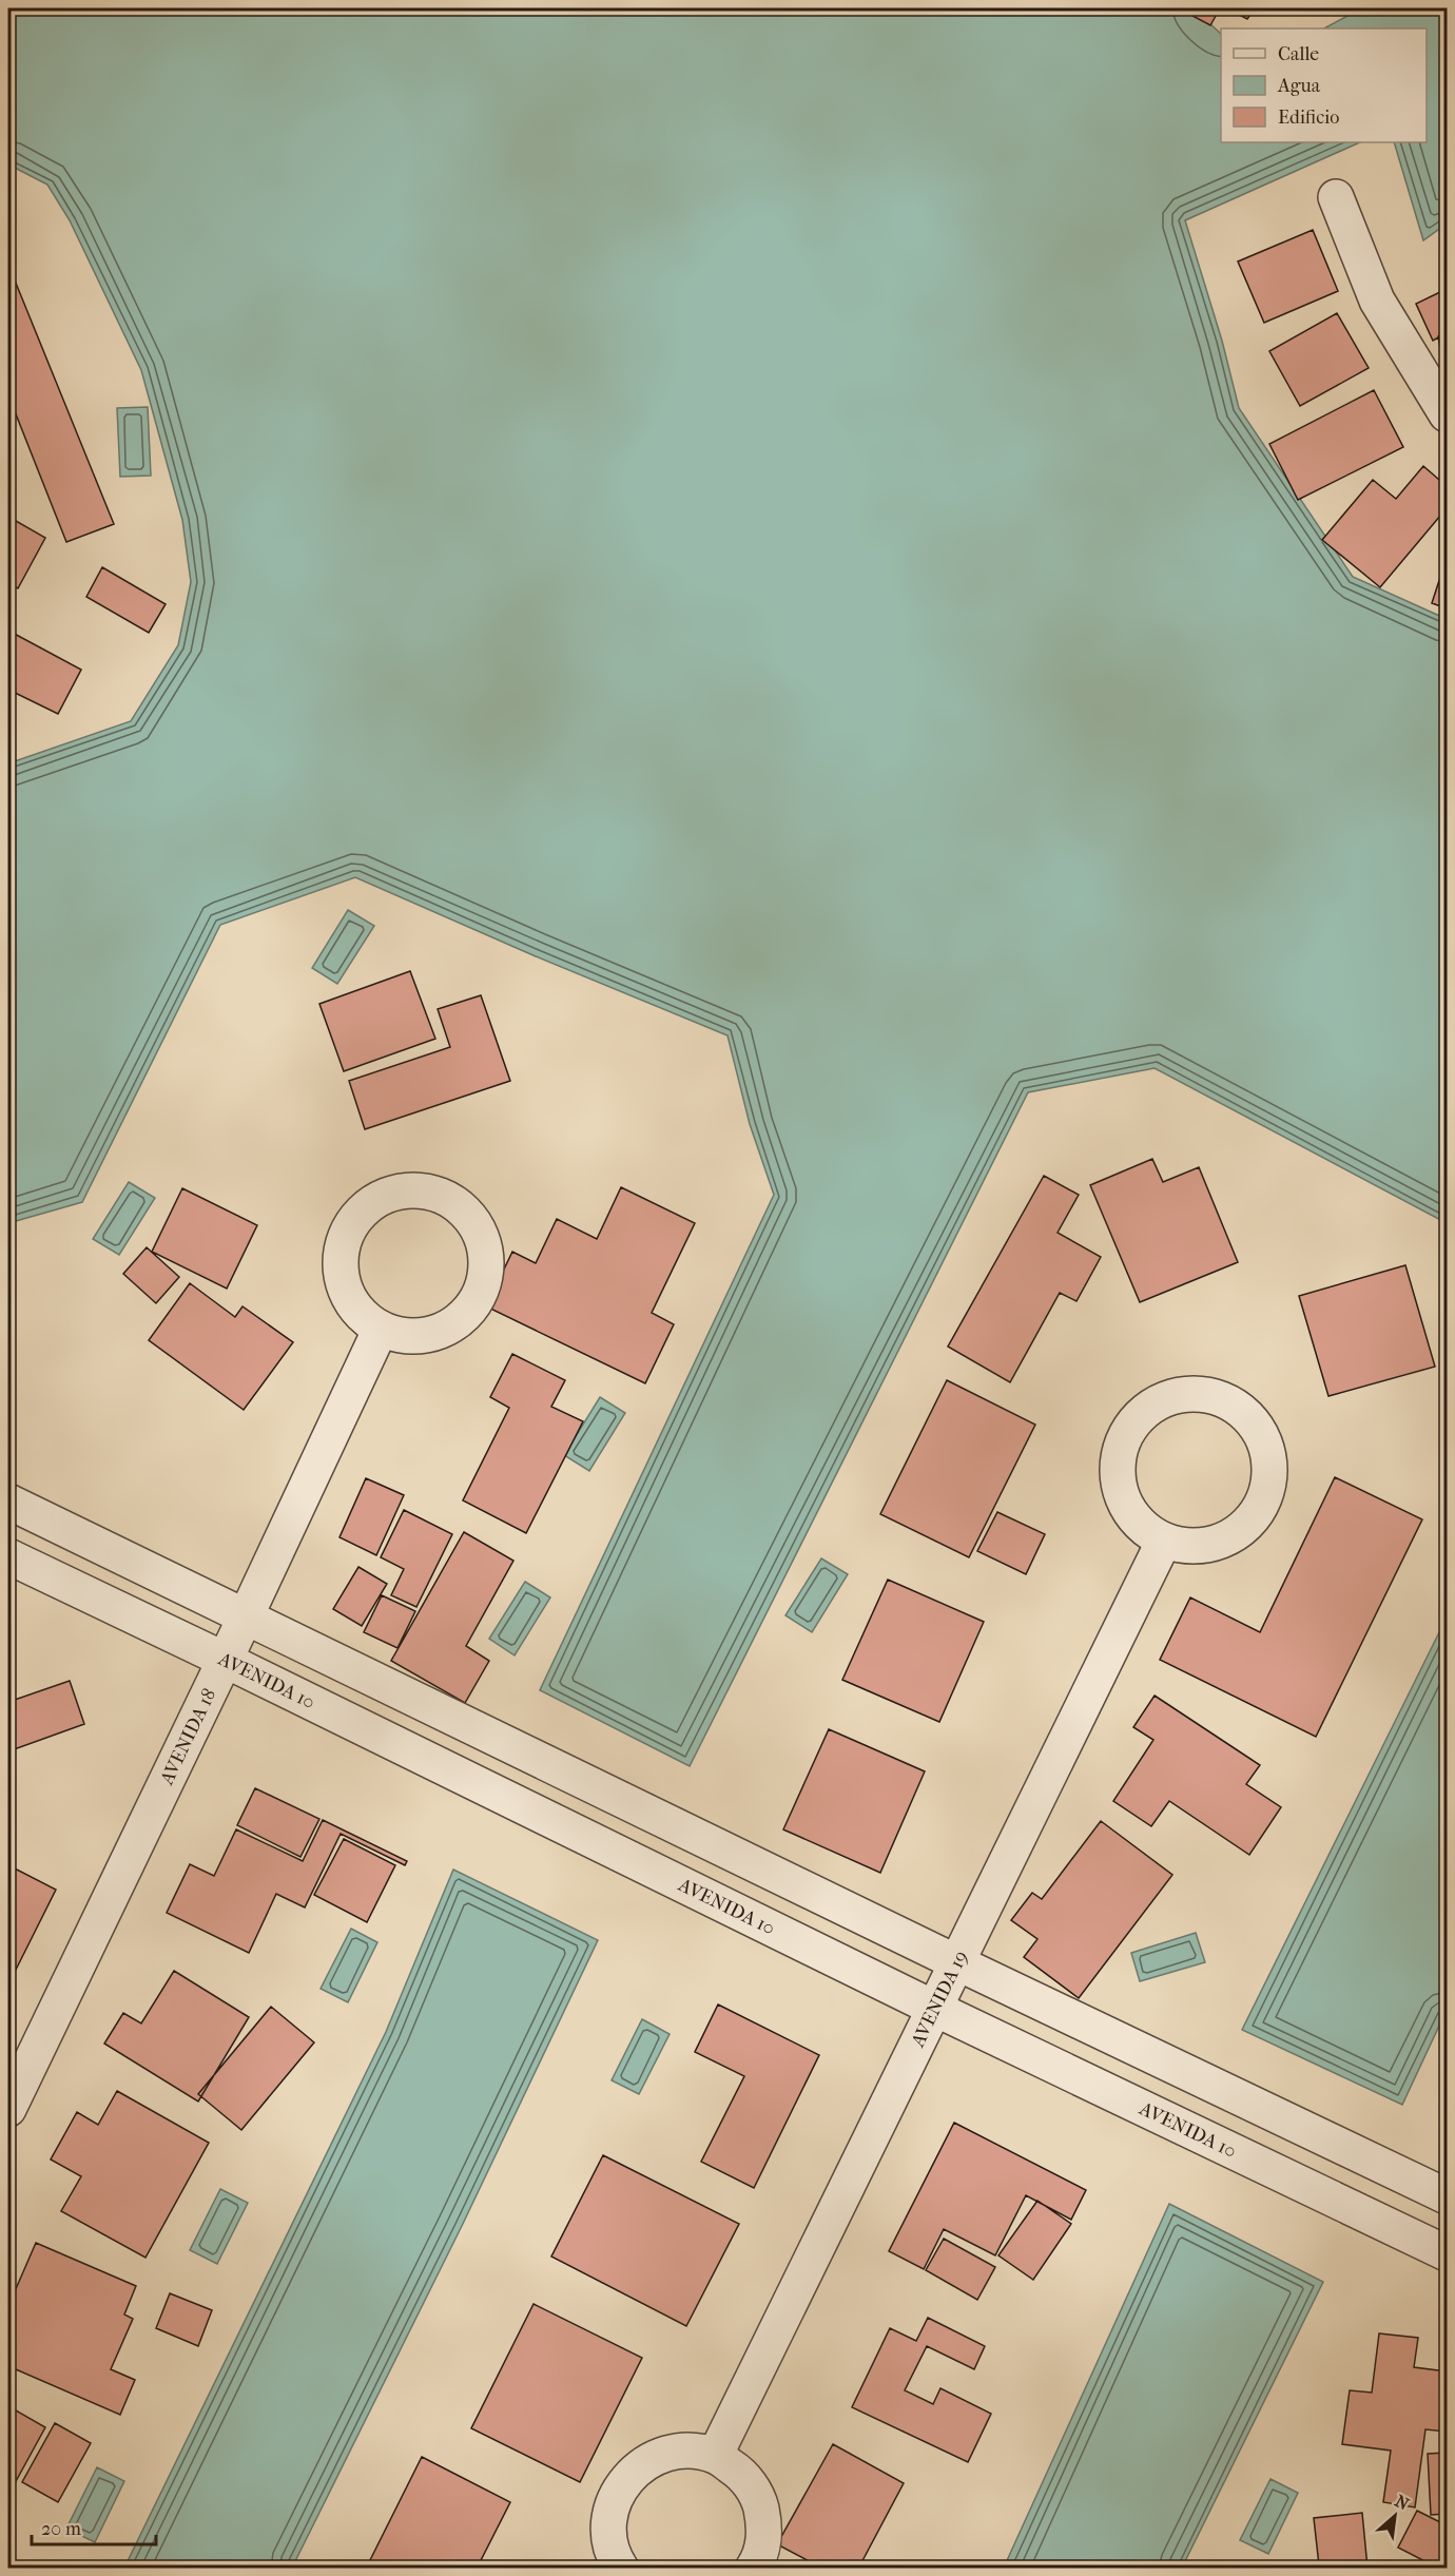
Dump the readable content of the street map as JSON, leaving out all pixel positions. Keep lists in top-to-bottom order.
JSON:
{
  "streets": {
    "street": ["AVENIDA 10", "AVENIDA 18", "AVENIDA 19"]
  },
  "crossings": [
    ["AVENIDA 10", "AVENIDA 18"],
    ["AVENIDA 10", "AVENIDA 19"]
  ],
  "legend": ["Calle", "Agua", "Edificio"],
  "scale_bar": "20 m",
  "north": "top right"
}
